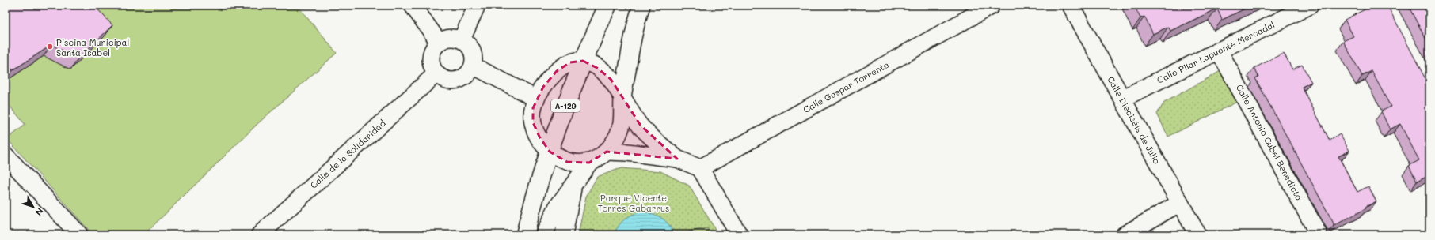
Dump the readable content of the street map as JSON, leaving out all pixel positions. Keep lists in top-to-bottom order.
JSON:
{
  "streets": {
    "main road": ["A-129"],
    "street": [
      "Calle Pilar Lapuente Mercadal",
      "Calle Gaspar Torrente",
      "Calle Dieciséis de Julio",
      "Calle Antonio Cubel Benedicto",
      "Calle de la Solidaridad"
    ]
  },
  "crossings": [
    ["Calle Pilar Lapuente Mercadal", "Calle Dieciséis de Julio"],
    ["Calle Pilar Lapuente Mercadal", "Calle Antonio Cubel Benedicto"]
  ],
  "parks": ["Parque Vicente Torres Gabarrus"],
  "places": ["Piscina Municipal Santa Isabel"],
  "north": "bottom right"
}
